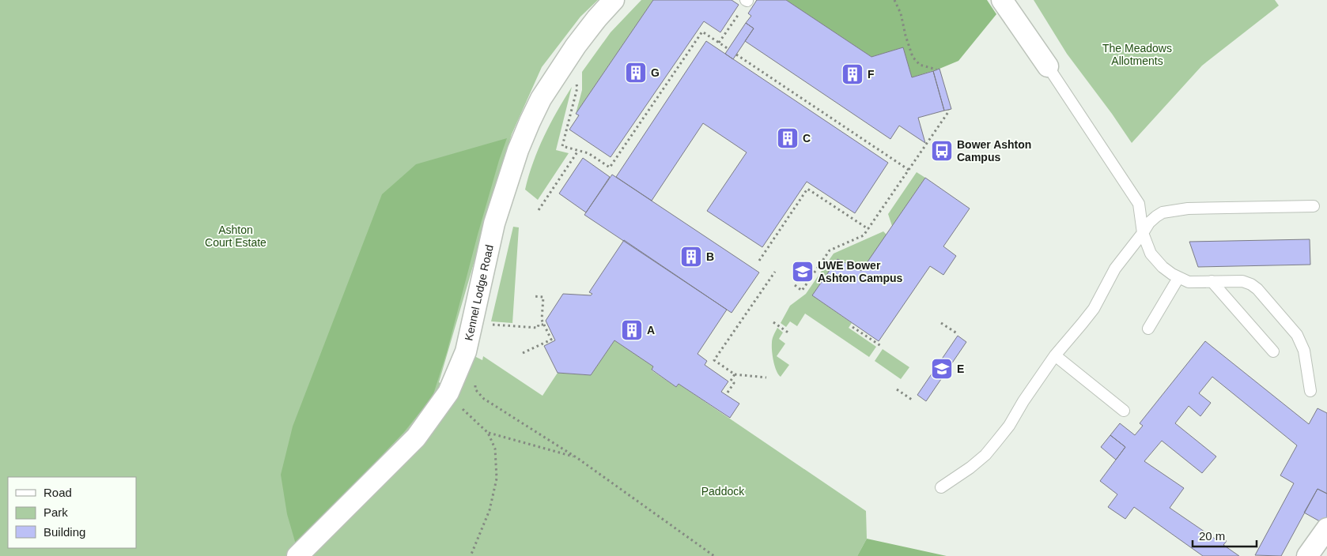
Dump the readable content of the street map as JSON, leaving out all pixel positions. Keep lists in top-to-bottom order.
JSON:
{
  "streets": {
    "street": ["Kennel Lodge Road"]
  },
  "parks": ["The Meadows Allotments", "Ashton Court Estate", "Paddock"],
  "places": {
    "building": [
      "G",
      "F",
      "C",
      "B",
      "A"
    ],
    "bus stop": ["Bower Ashton Campus"],
    "school or university": ["UWE Bower Ashton Campus", "E"]
  },
  "legend": ["Road", "Park", "Building"],
  "scale_bar": "20 m"
}
